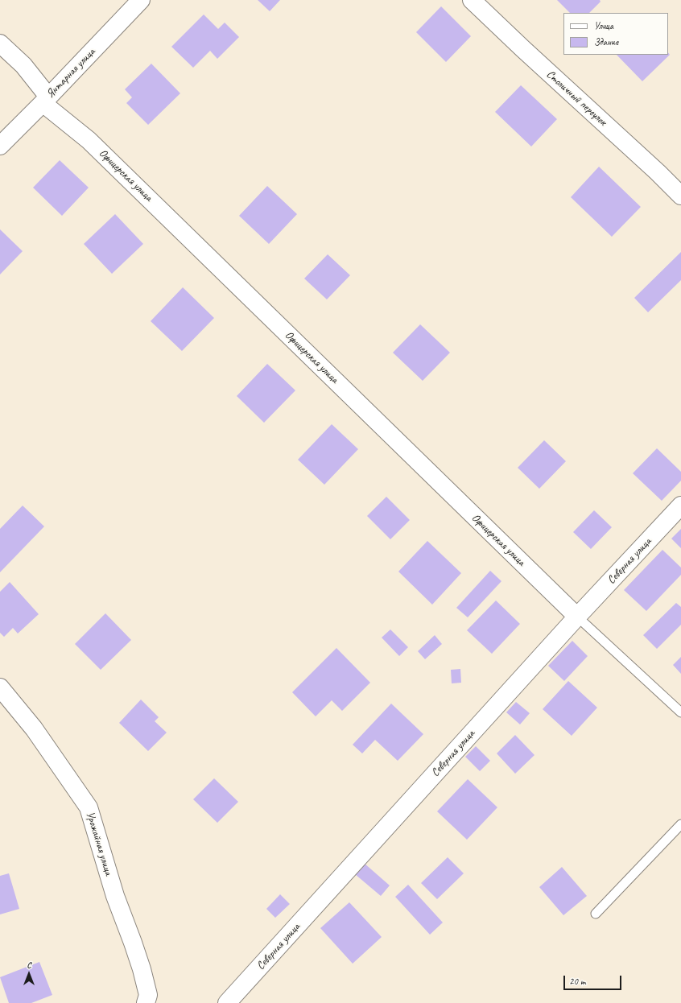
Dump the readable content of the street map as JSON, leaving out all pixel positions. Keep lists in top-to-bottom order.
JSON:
{
  "streets": {
    "street": [
      "Янтарная улица",
      "Столичный переулок",
      "Офицерская улица",
      "Северная улица",
      "Урожайная улица"
    ]
  },
  "crossings": [
    ["Янтарная улица", "Офицерская улица"],
    ["Офицерская улица", "Северная улица"]
  ],
  "legend": ["Улица", "Здание"],
  "scale_bar": "20 m",
  "north": "top"
}
